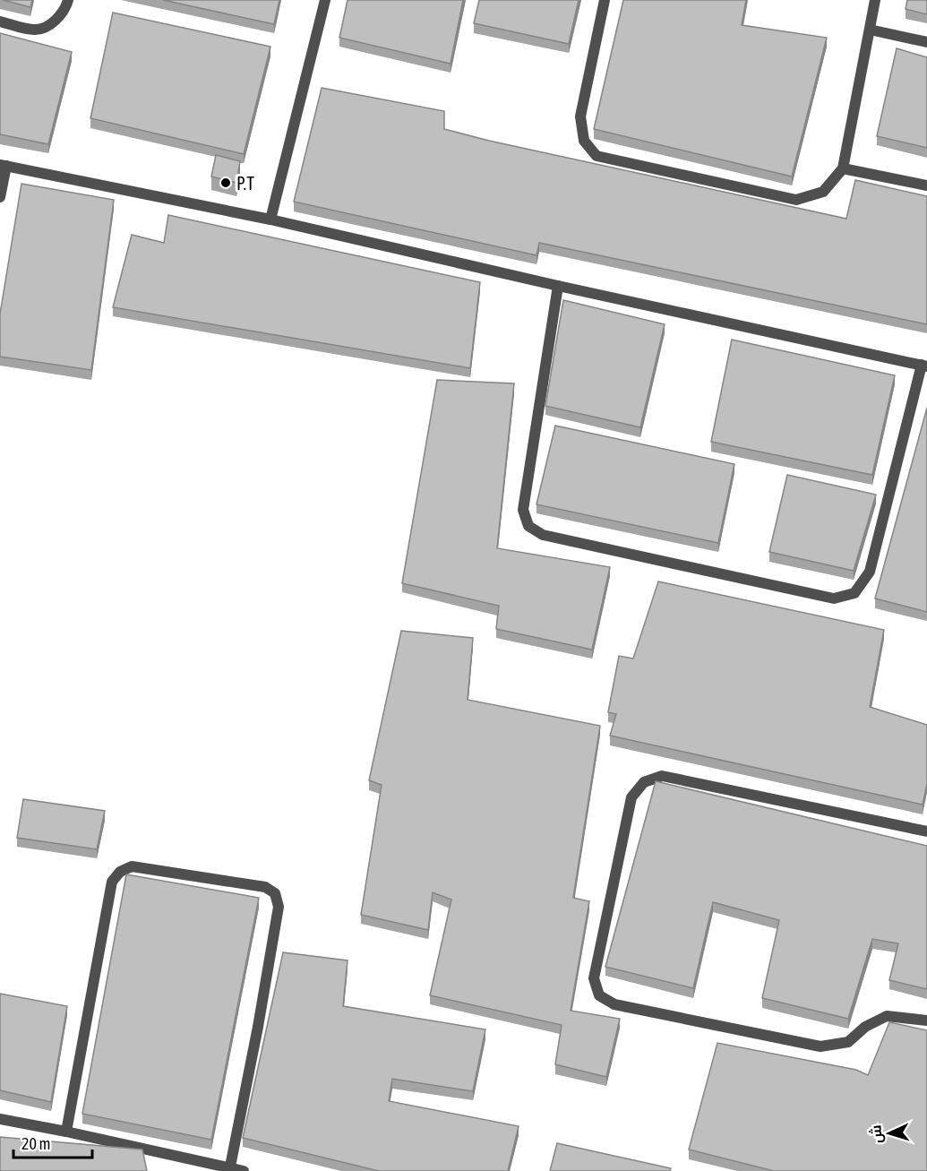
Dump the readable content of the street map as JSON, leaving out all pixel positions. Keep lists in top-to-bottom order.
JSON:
{
  "places": ["P.T"],
  "scale_bar": "20 m",
  "north": "left"
}
